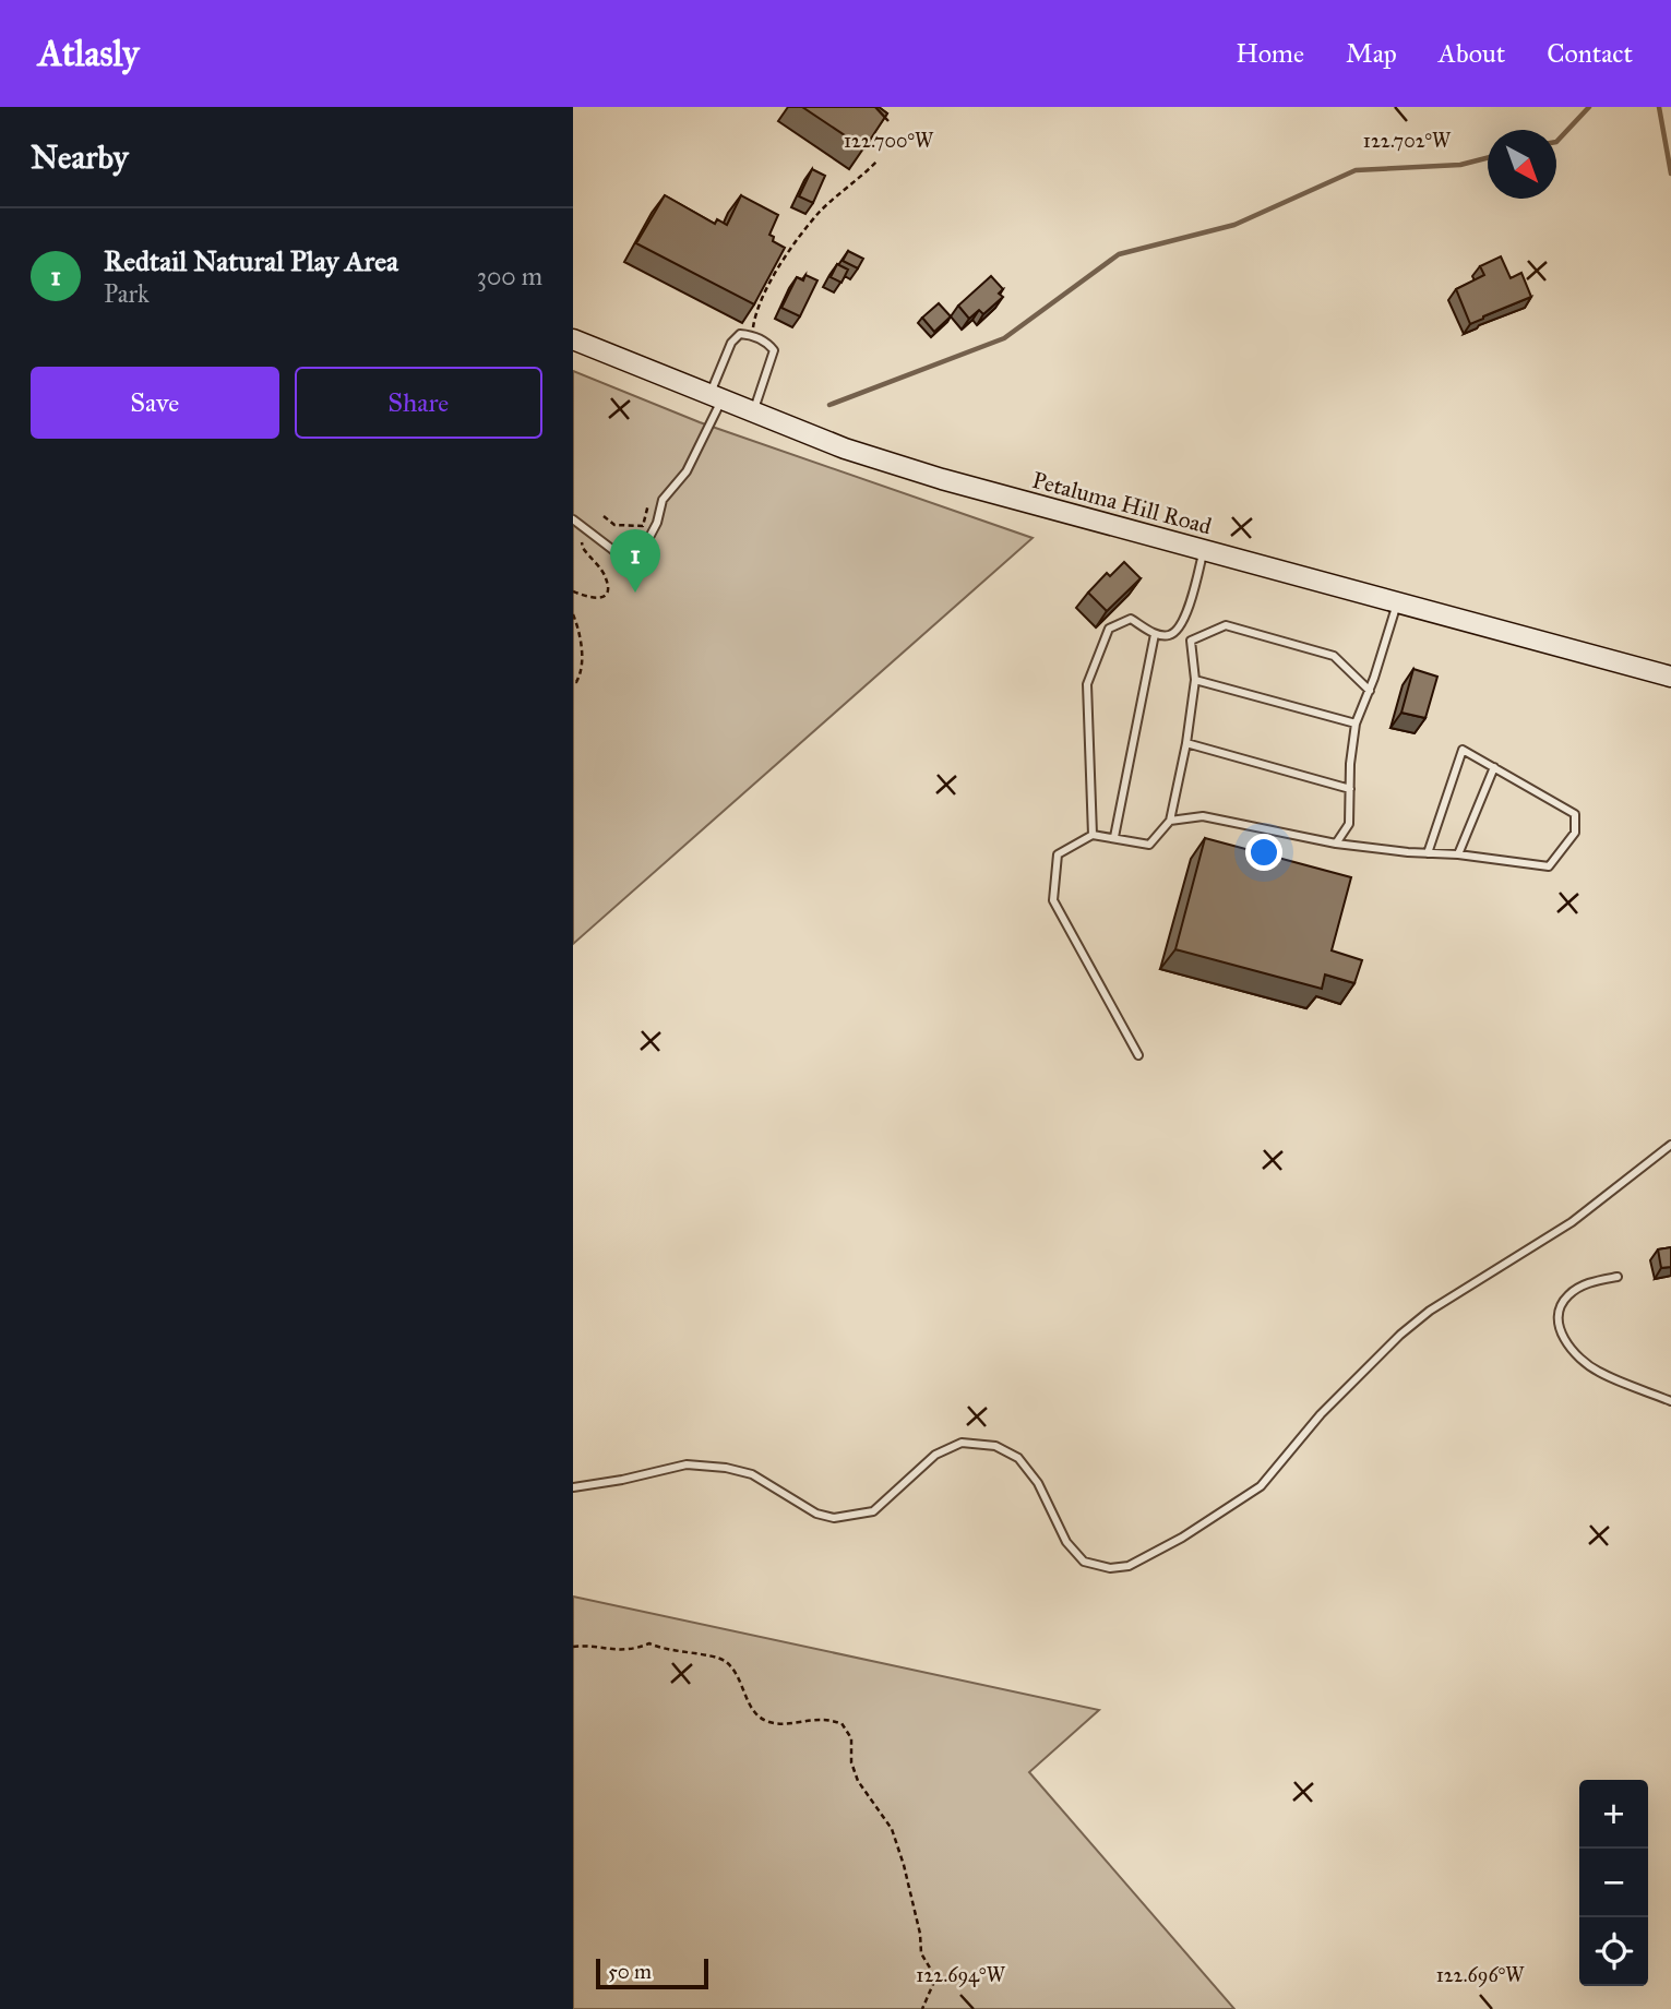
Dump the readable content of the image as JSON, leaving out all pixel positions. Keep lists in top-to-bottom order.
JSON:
{
  "streets": {
    "main road": ["Petaluma Hill Road"]
  },
  "scale_bar": "50 m",
  "north": "bottom right",
  "page": {
    "header": "Atlasly",
    "nav": [
      "Home",
      "Map",
      "About",
      "Contact"
    ],
    "heading": "Nearby",
    "list": [
      {
        "mark": "1",
        "name": "Redtail Natural Play Area",
        "note": "Park",
        "value": "300 m"
      }
    ],
    "buttons": ["Save", "Share"],
    "pins": "1",
    "map_buttons": ["+", "−"],
    "scale": "50 m"
  },
  "coordinates": [
    "122.700°W",
    "122.702°W",
    "122.694°W",
    "122.696°W"
  ]
}
